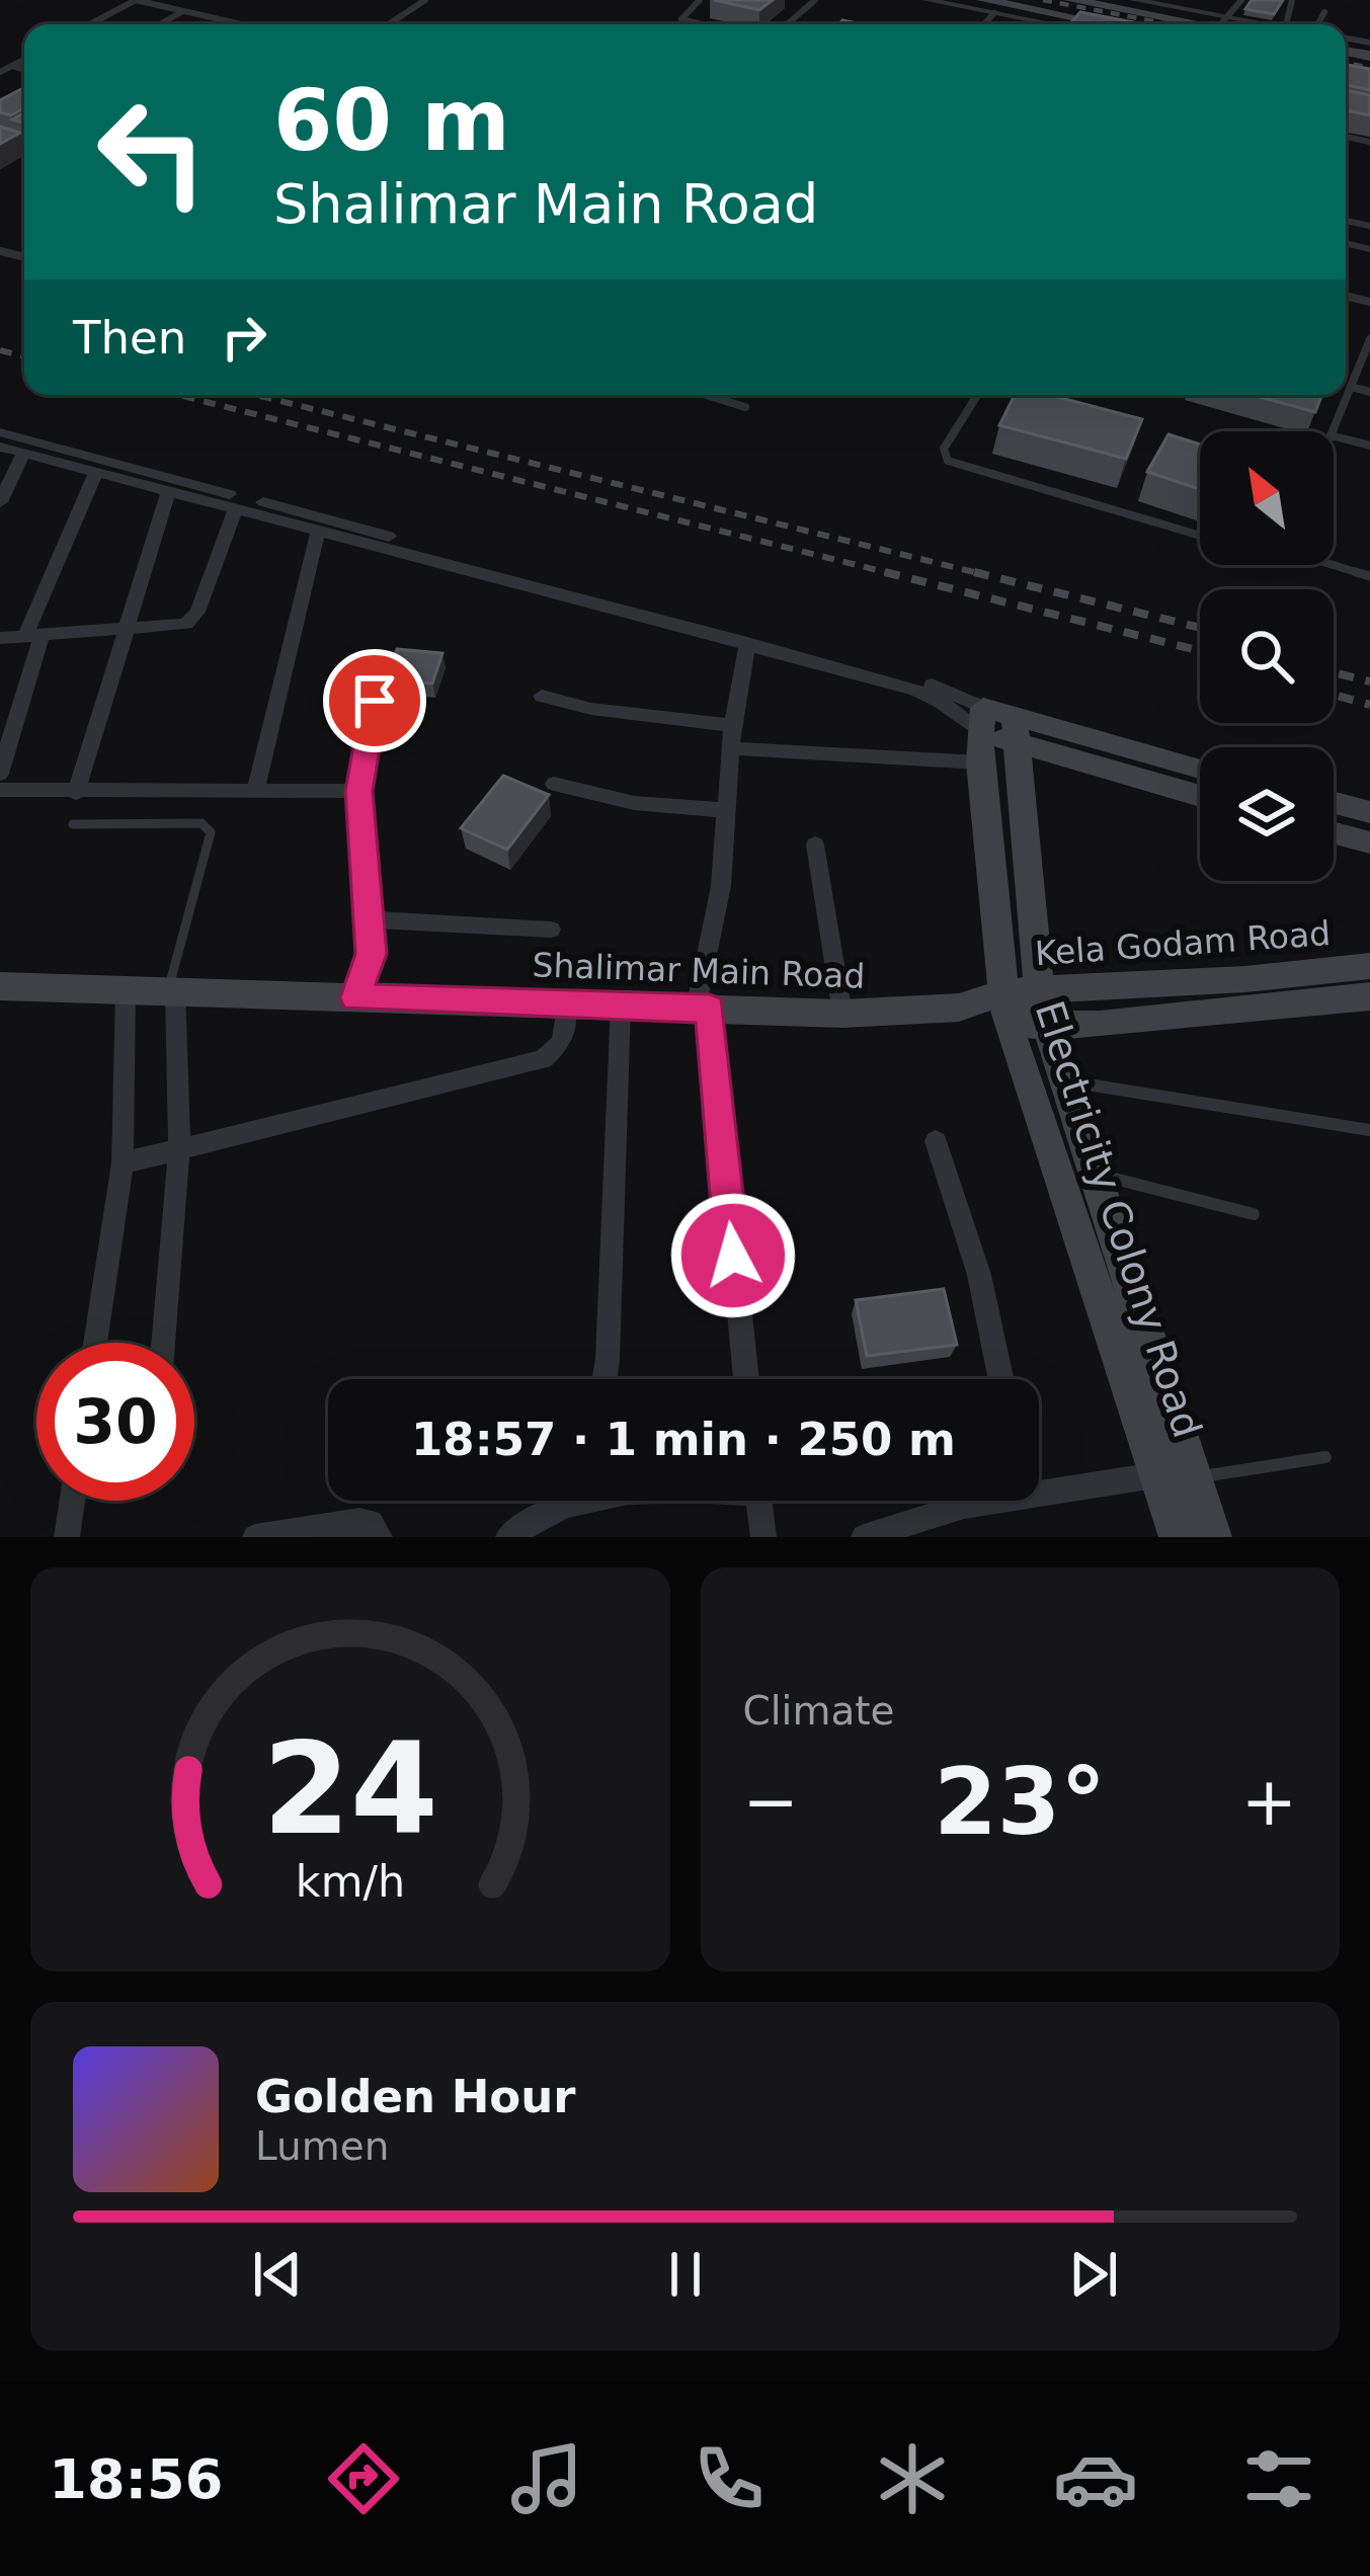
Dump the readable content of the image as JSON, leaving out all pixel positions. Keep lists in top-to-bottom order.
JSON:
{
  "streets": {
    "street": ["Kela Godam Road", "Shalimar Main Road", "Electricity Colony Road"]
  },
  "crossings": [
    ["Kela Godam Road", "Shalimar Main Road"],
    ["Kela Godam Road", "Electricity Colony Road"],
    ["Shalimar Main Road", "Electricity Colony Road"]
  ],
  "north": "top left",
  "page": {
    "turn": ["60 m", "Shalimar Main Road"],
    "then": "Then",
    "limit": "30",
    "trip": "18:57 · 1 min · 250 m",
    "tile": "Climate",
    "heat": ["−", "23°", "+"],
    "song": ["Golden Hour", "Lumen"],
    "tabs": "18:56",
    "gauge": ["24", "km/h"]
  }
}
